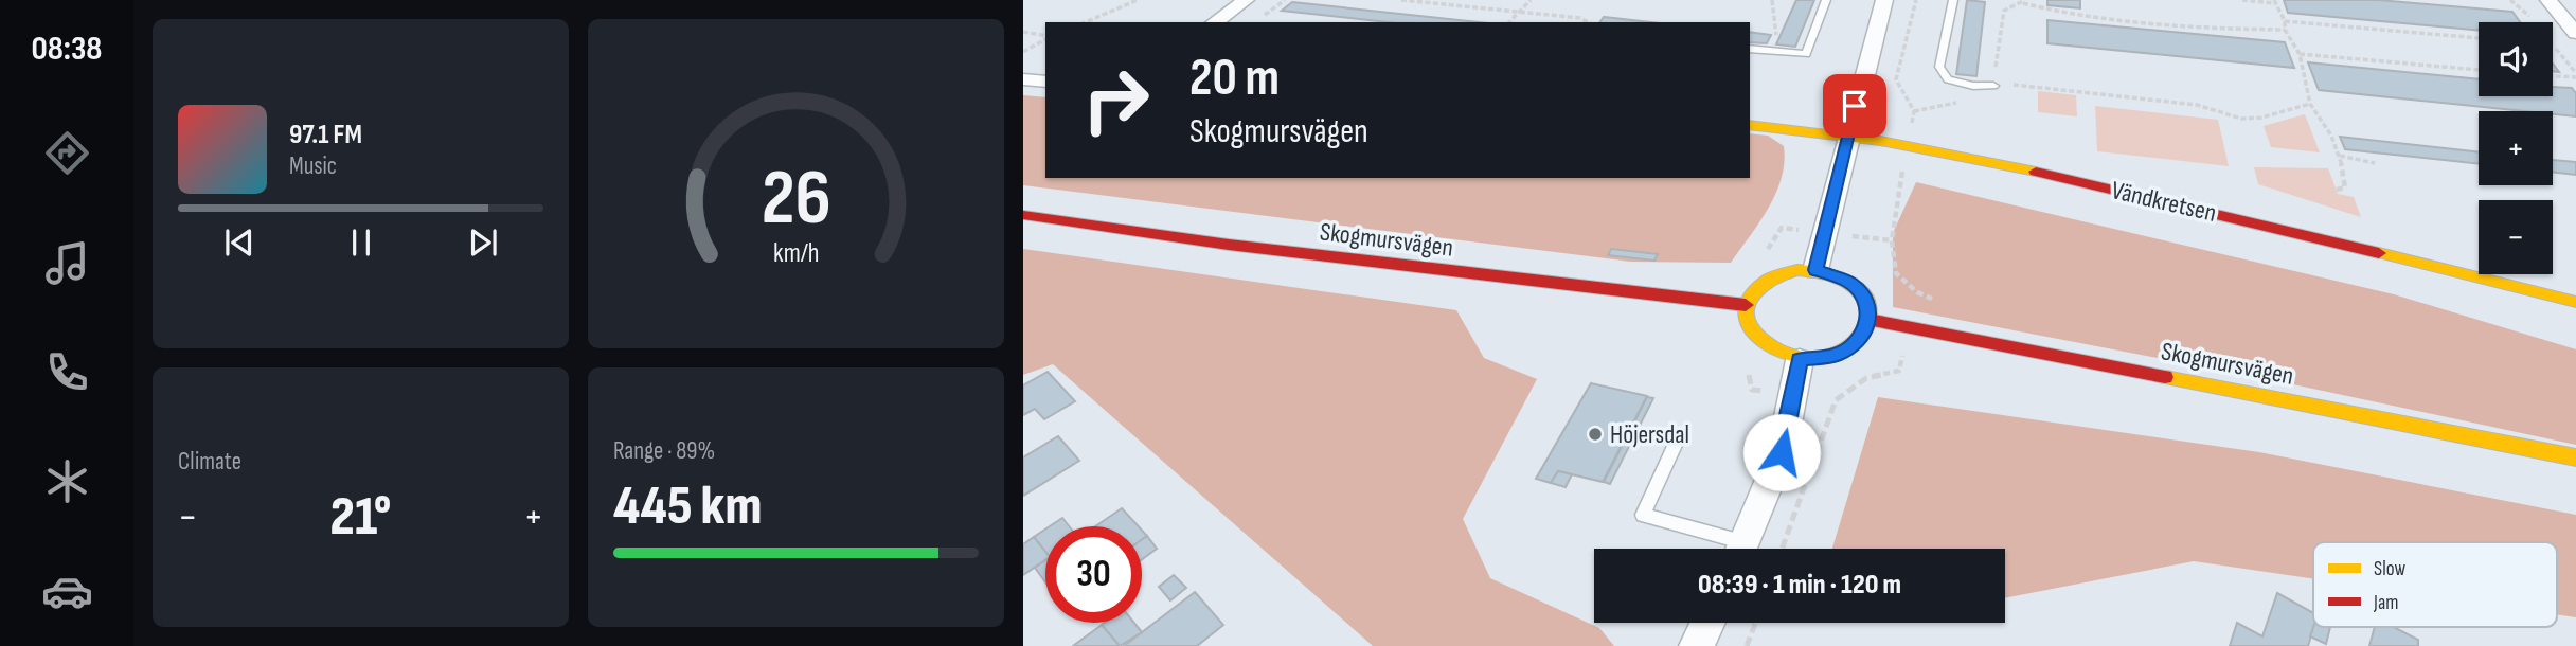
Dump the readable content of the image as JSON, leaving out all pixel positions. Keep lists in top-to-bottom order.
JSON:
{
  "streets": {
    "street": ["Vändkretsen", "Skogmursvägen"]
  },
  "places": ["Höjersdal"],
  "legend": ["Slow", "Jam"],
  "page": {
    "tabs": "08:38",
    "map_buttons": ["+", "−"],
    "turn": ["20 m", "Skogmursvägen"],
    "song": ["97.1 FM", "Music"],
    "tile": [
      "Climate",
      ["Range · 89%", "445 km"]
    ],
    "heat": ["−", "21°", "+"],
    "limit": "30",
    "trip": "08:39 · 1 min · 120 m",
    "gauge": ["26", "km/h"]
  }
}
